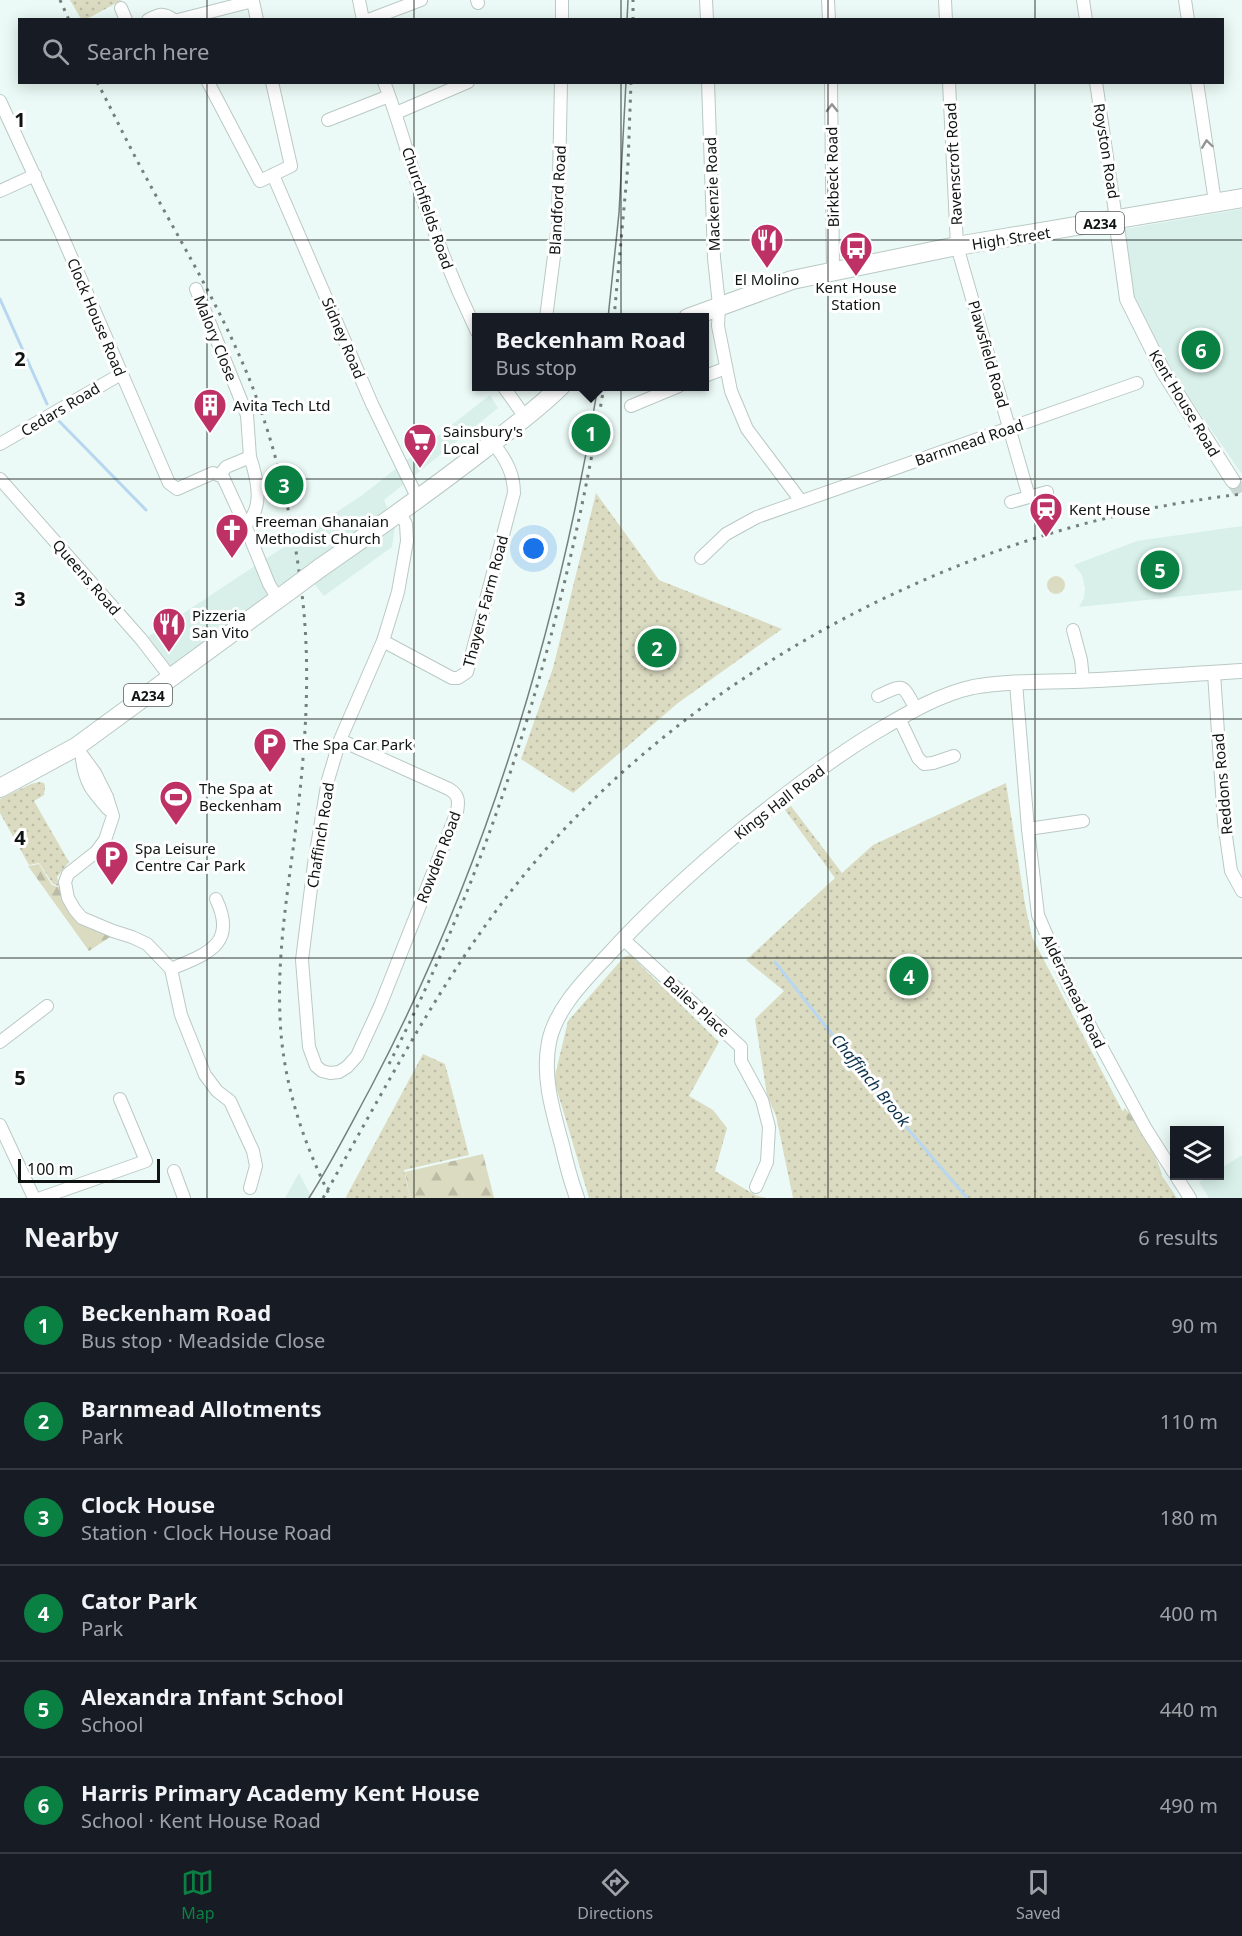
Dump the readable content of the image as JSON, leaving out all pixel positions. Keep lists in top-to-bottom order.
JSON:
{
  "streets": {
    "main road": ["A234", "High Street"],
    "street": [
      "Royston Road",
      "Ravenscroft Road",
      "Birkbeck Road",
      "Mackenzie Road",
      "Blandford Road",
      "Churchfields Road",
      "Clock House Road",
      "Malory Close",
      "Sidney Road",
      "Plawsfield Road",
      "Kent House Road",
      "Cedars Road",
      "Barnmead Road",
      "Queens Road",
      "Thayers Farm Road",
      "Reddons Road",
      "Kings Hall Road",
      "Chaffinch Road",
      "Rowden Road",
      "Aldersmead Road",
      "Bailes Place"
    ]
  },
  "crossings": [
    ["Royston Road", "High Street"],
    ["Royston Road", "Kent House Road"],
    ["Ravenscroft Road", "A234"],
    ["Ravenscroft Road", "High Street"],
    ["Ravenscroft Road", "Plawsfield Road"],
    ["Birkbeck Road", "A234"],
    ["Mackenzie Road", "A234"],
    ["A234", "High Street"],
    ["A234", "Sidney Road"],
    ["A234", "Plawsfield Road"],
    ["A234", "Queens Road"],
    ["A234", "Thayers Farm Road"],
    ["A234", "Chaffinch Road"],
    ["High Street", "Plawsfield Road"],
    ["High Street", "Kent House Road"],
    ["Clock House Road", "Malory Close"],
    ["Clock House Road", "Cedars Road"],
    ["Plawsfield Road", "Barnmead Road"],
    ["Thayers Farm Road", "Chaffinch Road"],
    ["Reddons Road", "Kings Hall Road"],
    ["Kings Hall Road", "Aldersmead Road"],
    ["Kings Hall Road", "Bailes Place"],
    ["Chaffinch Road", "Rowden Road"]
  ],
  "one_way": ["Birkbeck Road"],
  "water": ["Chaffinch Brook"],
  "places": {
    "restaurant": ["El Molino", "Pizzeria San Vito"],
    "bus stop": ["Kent House Station"],
    "building": ["Avita Tech Ltd"],
    "supermarket": ["Sainsbury's Local"],
    "station": ["Kent House"],
    "church": ["Freeman Ghanaian Methodist Church"],
    "parking": ["The Spa Car Park", "Spa Leisure Centre Car Park"],
    "sports": ["The Spa at Beckenham"]
  },
  "scale_bar": "100 m",
  "page": {
    "search": "Search here",
    "popup": ["Beckenham Road", "Bus stop"],
    "pins": [
      "6",
      "1",
      "3",
      "5",
      "2",
      "4"
    ],
    "scale": "100 m",
    "heading": ["Nearby", "6 results"],
    "list": [
      {
        "mark": "1",
        "name": "Beckenham Road",
        "note": "Bus stop · Meadside Close",
        "value": "90 m"
      },
      {
        "mark": "2",
        "name": "Barnmead Allotments",
        "note": "Park",
        "value": "110 m"
      },
      {
        "mark": "3",
        "name": "Clock House",
        "note": "Station · Clock House Road",
        "value": "180 m"
      },
      {
        "mark": "4",
        "name": "Cator Park",
        "note": "Park",
        "value": "400 m"
      },
      {
        "mark": "5",
        "name": "Alexandra Infant School",
        "note": "School",
        "value": "440 m"
      },
      {
        "mark": "6",
        "name": "Harris Primary Academy Kent House",
        "note": "School · Kent House Road",
        "value": "490 m"
      }
    ],
    "nav": ["Map", "Directions", "Saved"]
  },
  "grid": {
    "rows": [
      "1",
      "2",
      "3",
      "4",
      "5"
    ]
  }
}
